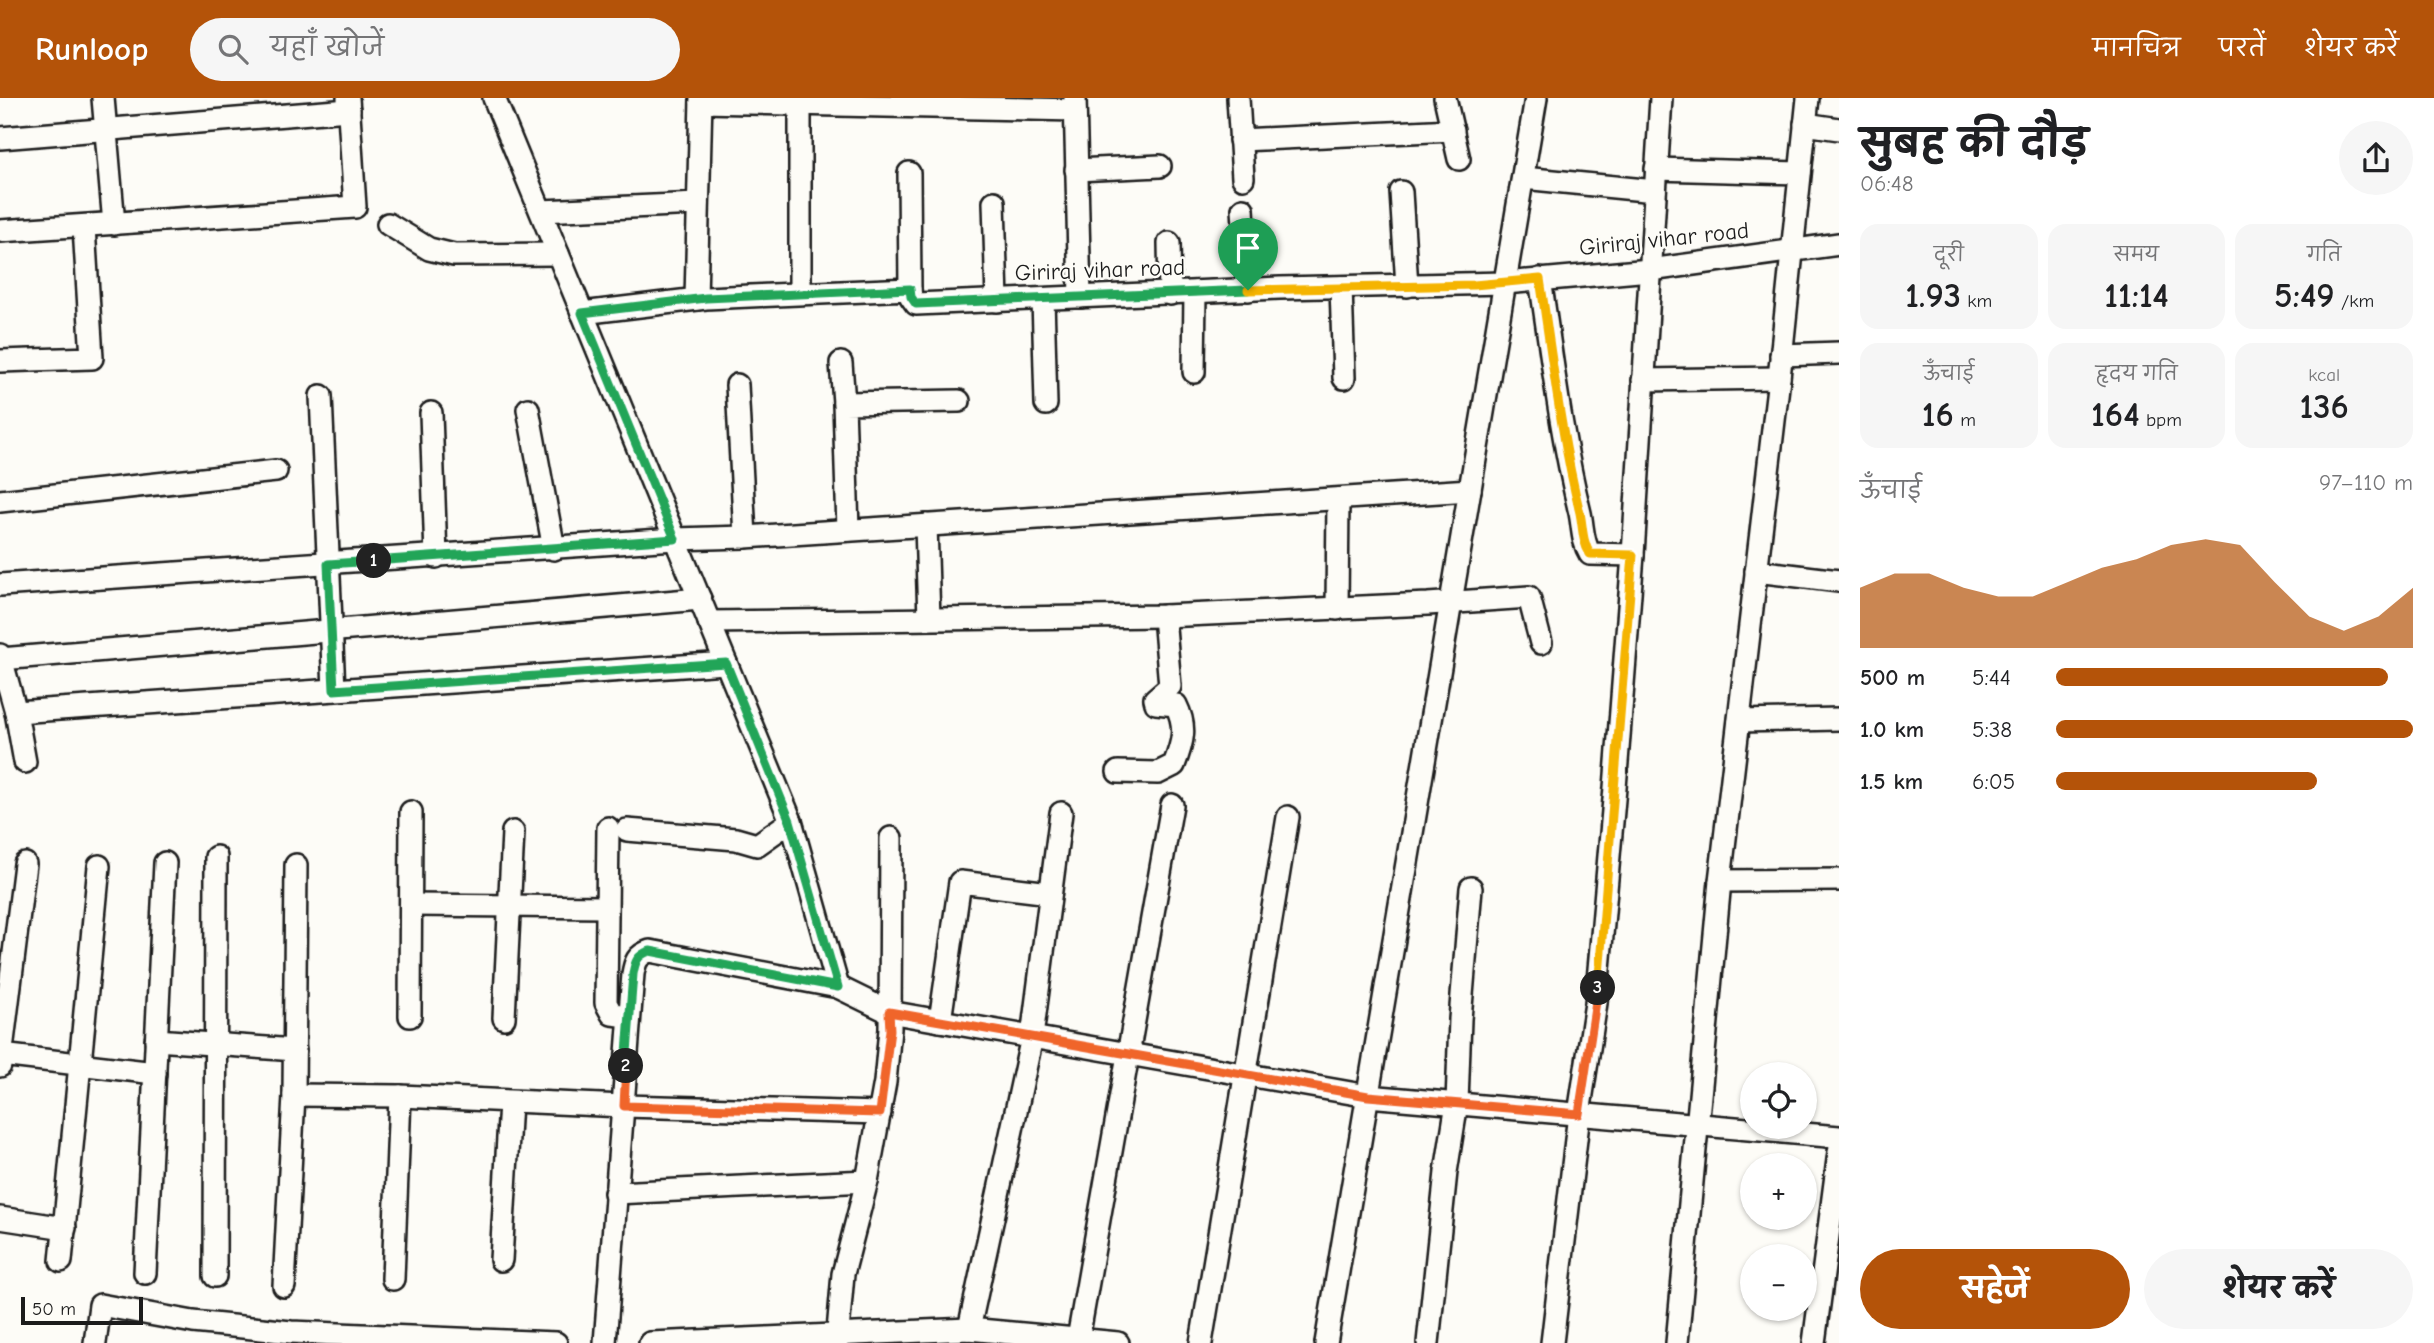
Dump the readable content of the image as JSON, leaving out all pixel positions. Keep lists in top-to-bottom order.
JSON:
{
  "streets": {
    "street": ["Giriraj vihar road"]
  },
  "scale_bar": "50 m",
  "page": {
    "header": "Runloop",
    "search": "यहाँ खोजें",
    "nav": ["मानचित्र", "परतें", "शेयर करें"],
    "heading": ["सुबह की दौड़", "06:48"],
    "stats": [
      ["दूरी", "1.93 km"],
      ["समय", "11:14"],
      ["गति", "5:49 /km"],
      ["ऊँचाई", "16 m"],
      ["हृदय गति", "164 bpm"],
      ["kcal", "136"]
    ],
    "chart": ["ऊँचाई", "97–110 m"],
    "pins": ["1", "3", "2"],
    "list": [
      {
        "name": "500 m",
        "note": "5:44"
      },
      {
        "name": "1.0 km",
        "note": "5:38"
      },
      {
        "name": "1.5 km",
        "note": "6:05"
      }
    ],
    "map_buttons": ["+", "−"],
    "buttons": ["सहेजें", "शेयर करें"],
    "scale": "50 m"
  }
}
